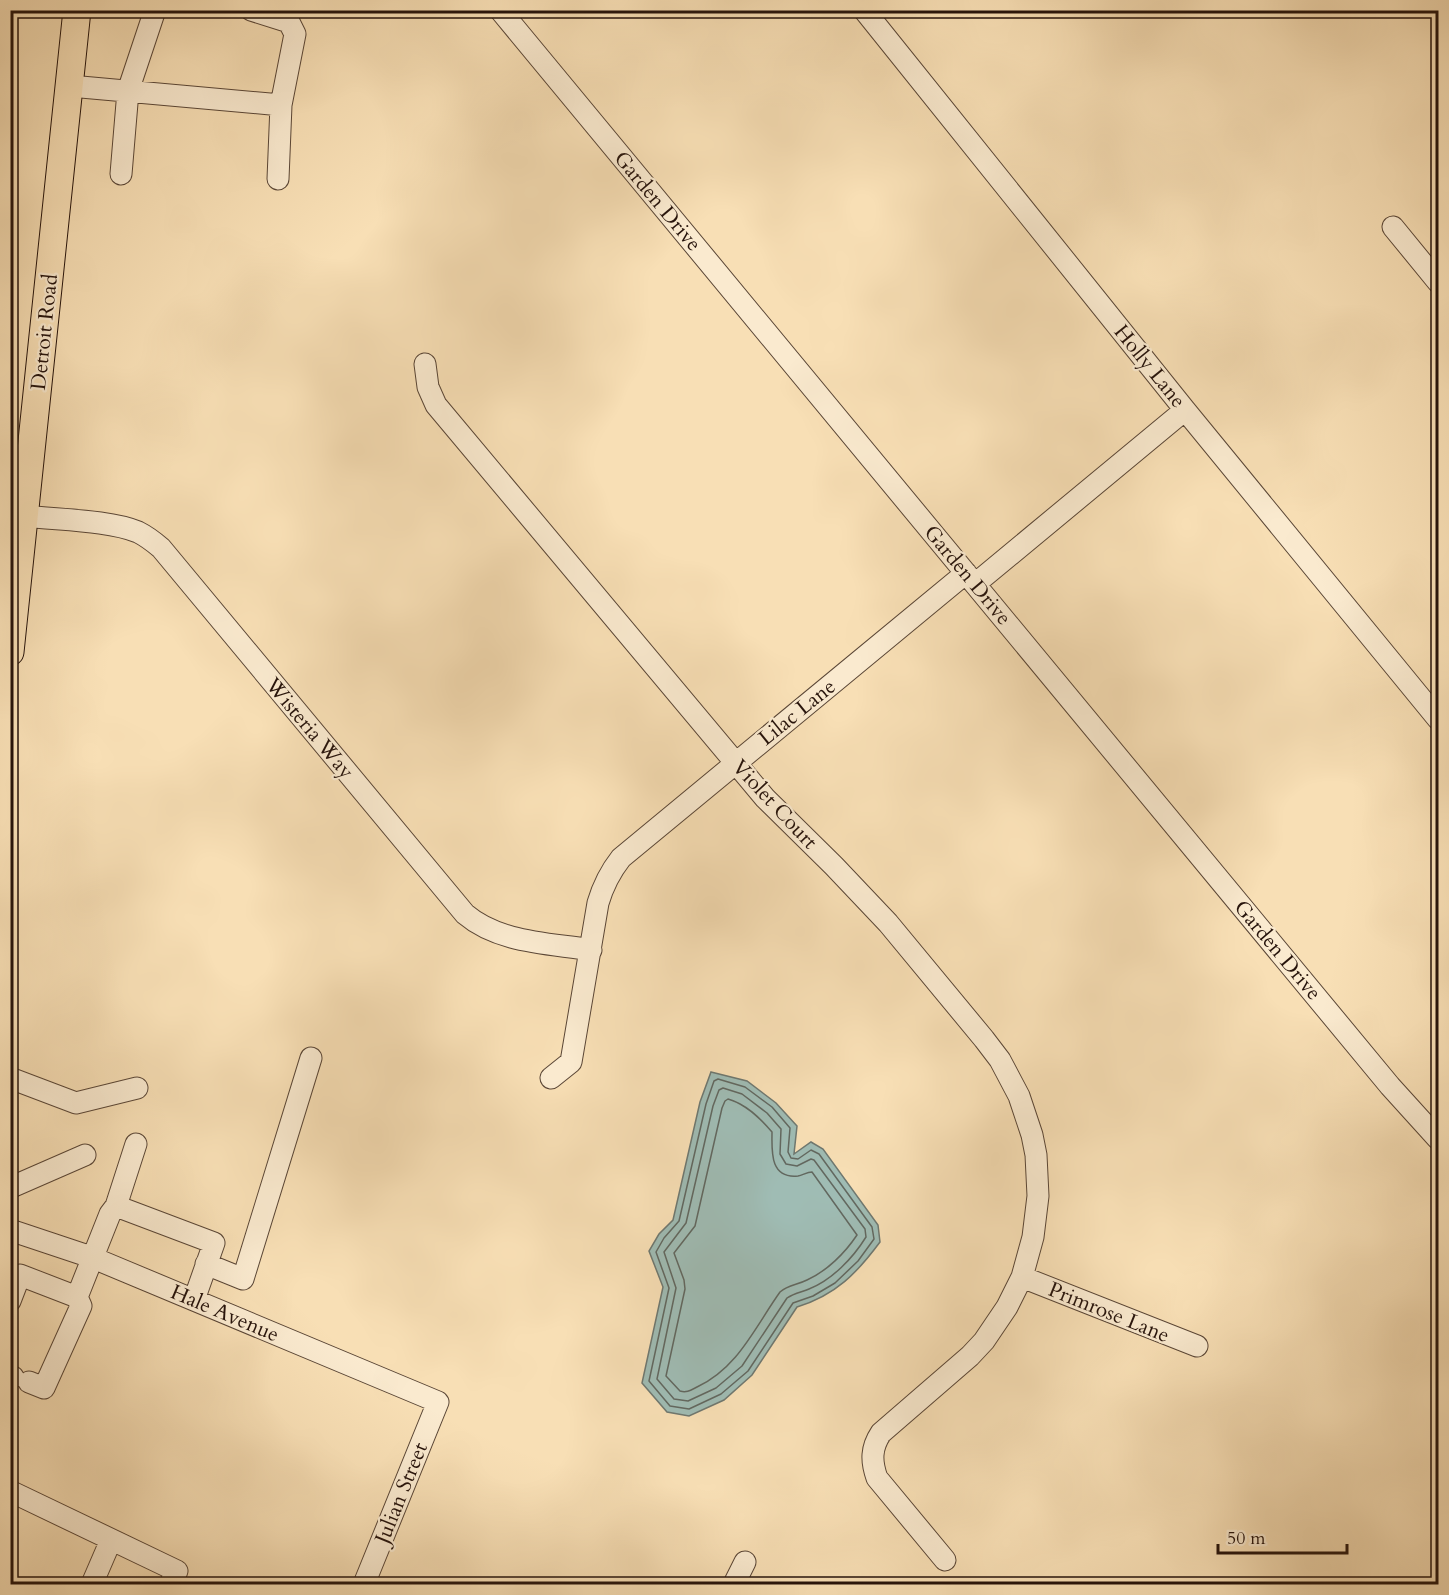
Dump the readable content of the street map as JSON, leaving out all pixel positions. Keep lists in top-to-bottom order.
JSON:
{
  "streets": {
    "main road": ["Detroit Road"],
    "street": [
      "Garden Drive",
      "Holly Lane",
      "Lilac Lane",
      "Wisteria Way",
      "Violet Court",
      "Primrose Lane",
      "Hale Avenue",
      "Julian Street"
    ]
  },
  "crossings": [
    ["Garden Drive", "Lilac Lane"],
    ["Detroit Road", "Wisteria Way"],
    ["Holly Lane", "Lilac Lane"],
    ["Lilac Lane", "Wisteria Way"],
    ["Lilac Lane", "Violet Court"],
    ["Violet Court", "Primrose Lane"],
    ["Hale Avenue", "Julian Street"]
  ],
  "scale_bar": "50 m"
}
